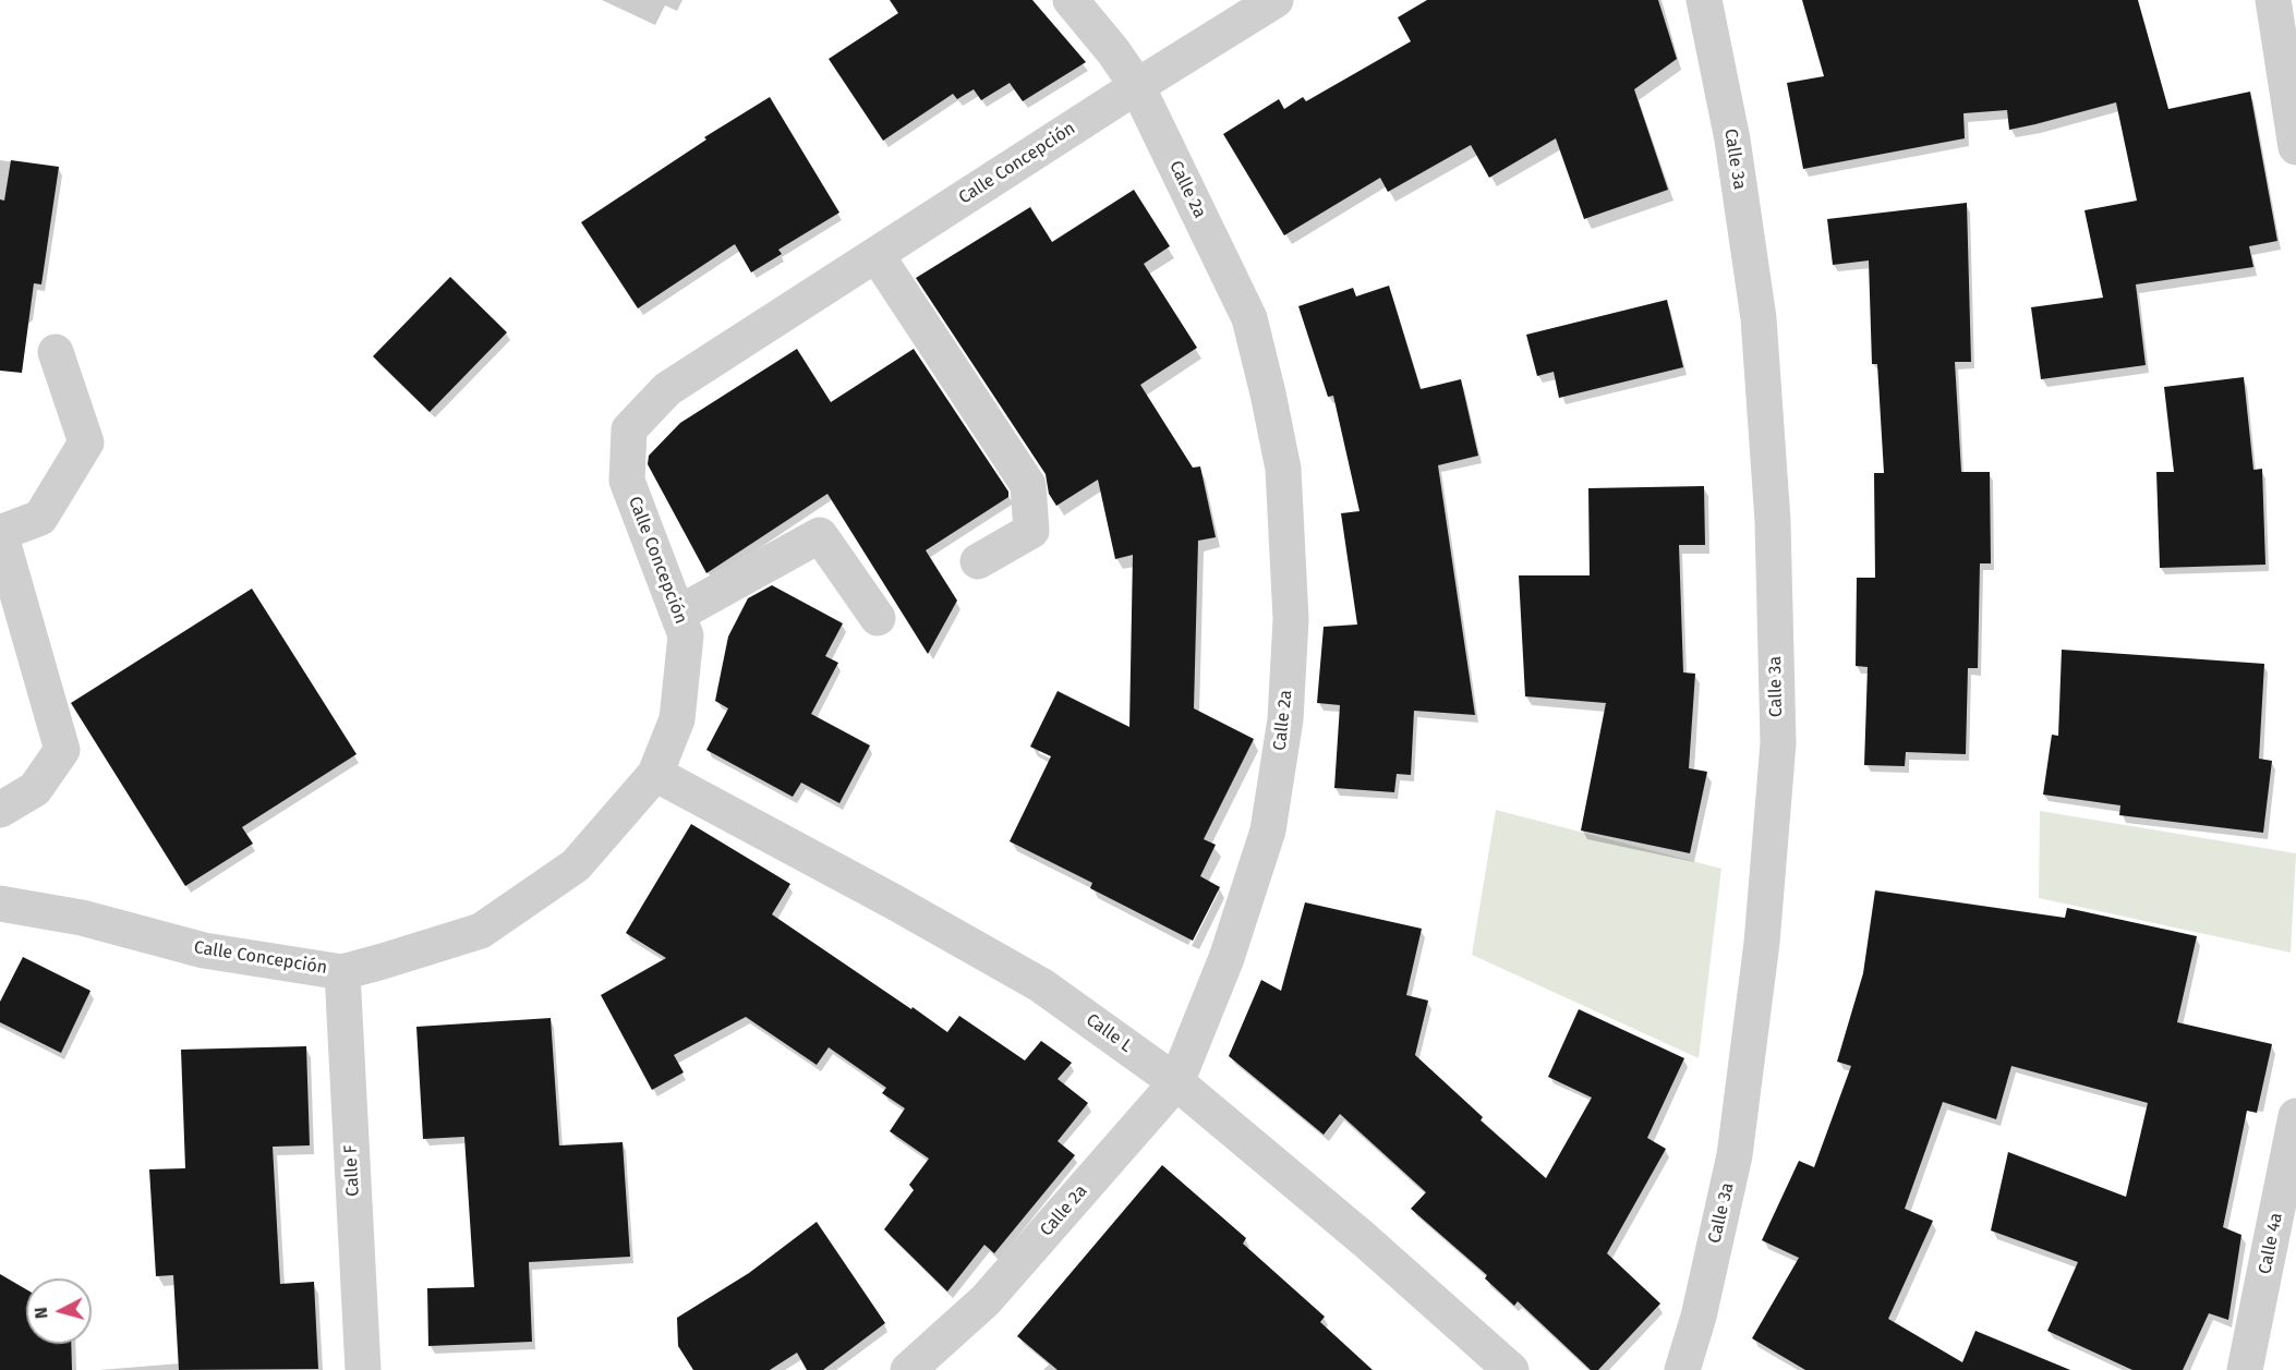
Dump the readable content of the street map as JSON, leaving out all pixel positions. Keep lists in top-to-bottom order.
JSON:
{
  "streets": {
    "street": [
      "Calle 3a",
      "Calle Concepción",
      "Calle 2a",
      "Calle L",
      "Calle F",
      "Calle 4a"
    ]
  },
  "crossings": [
    ["Calle Concepción", "Calle 2a"],
    ["Calle Concepción", "Calle L"],
    ["Calle Concepción", "Calle F"],
    ["Calle 2a", "Calle L"]
  ],
  "north": "left"
}
